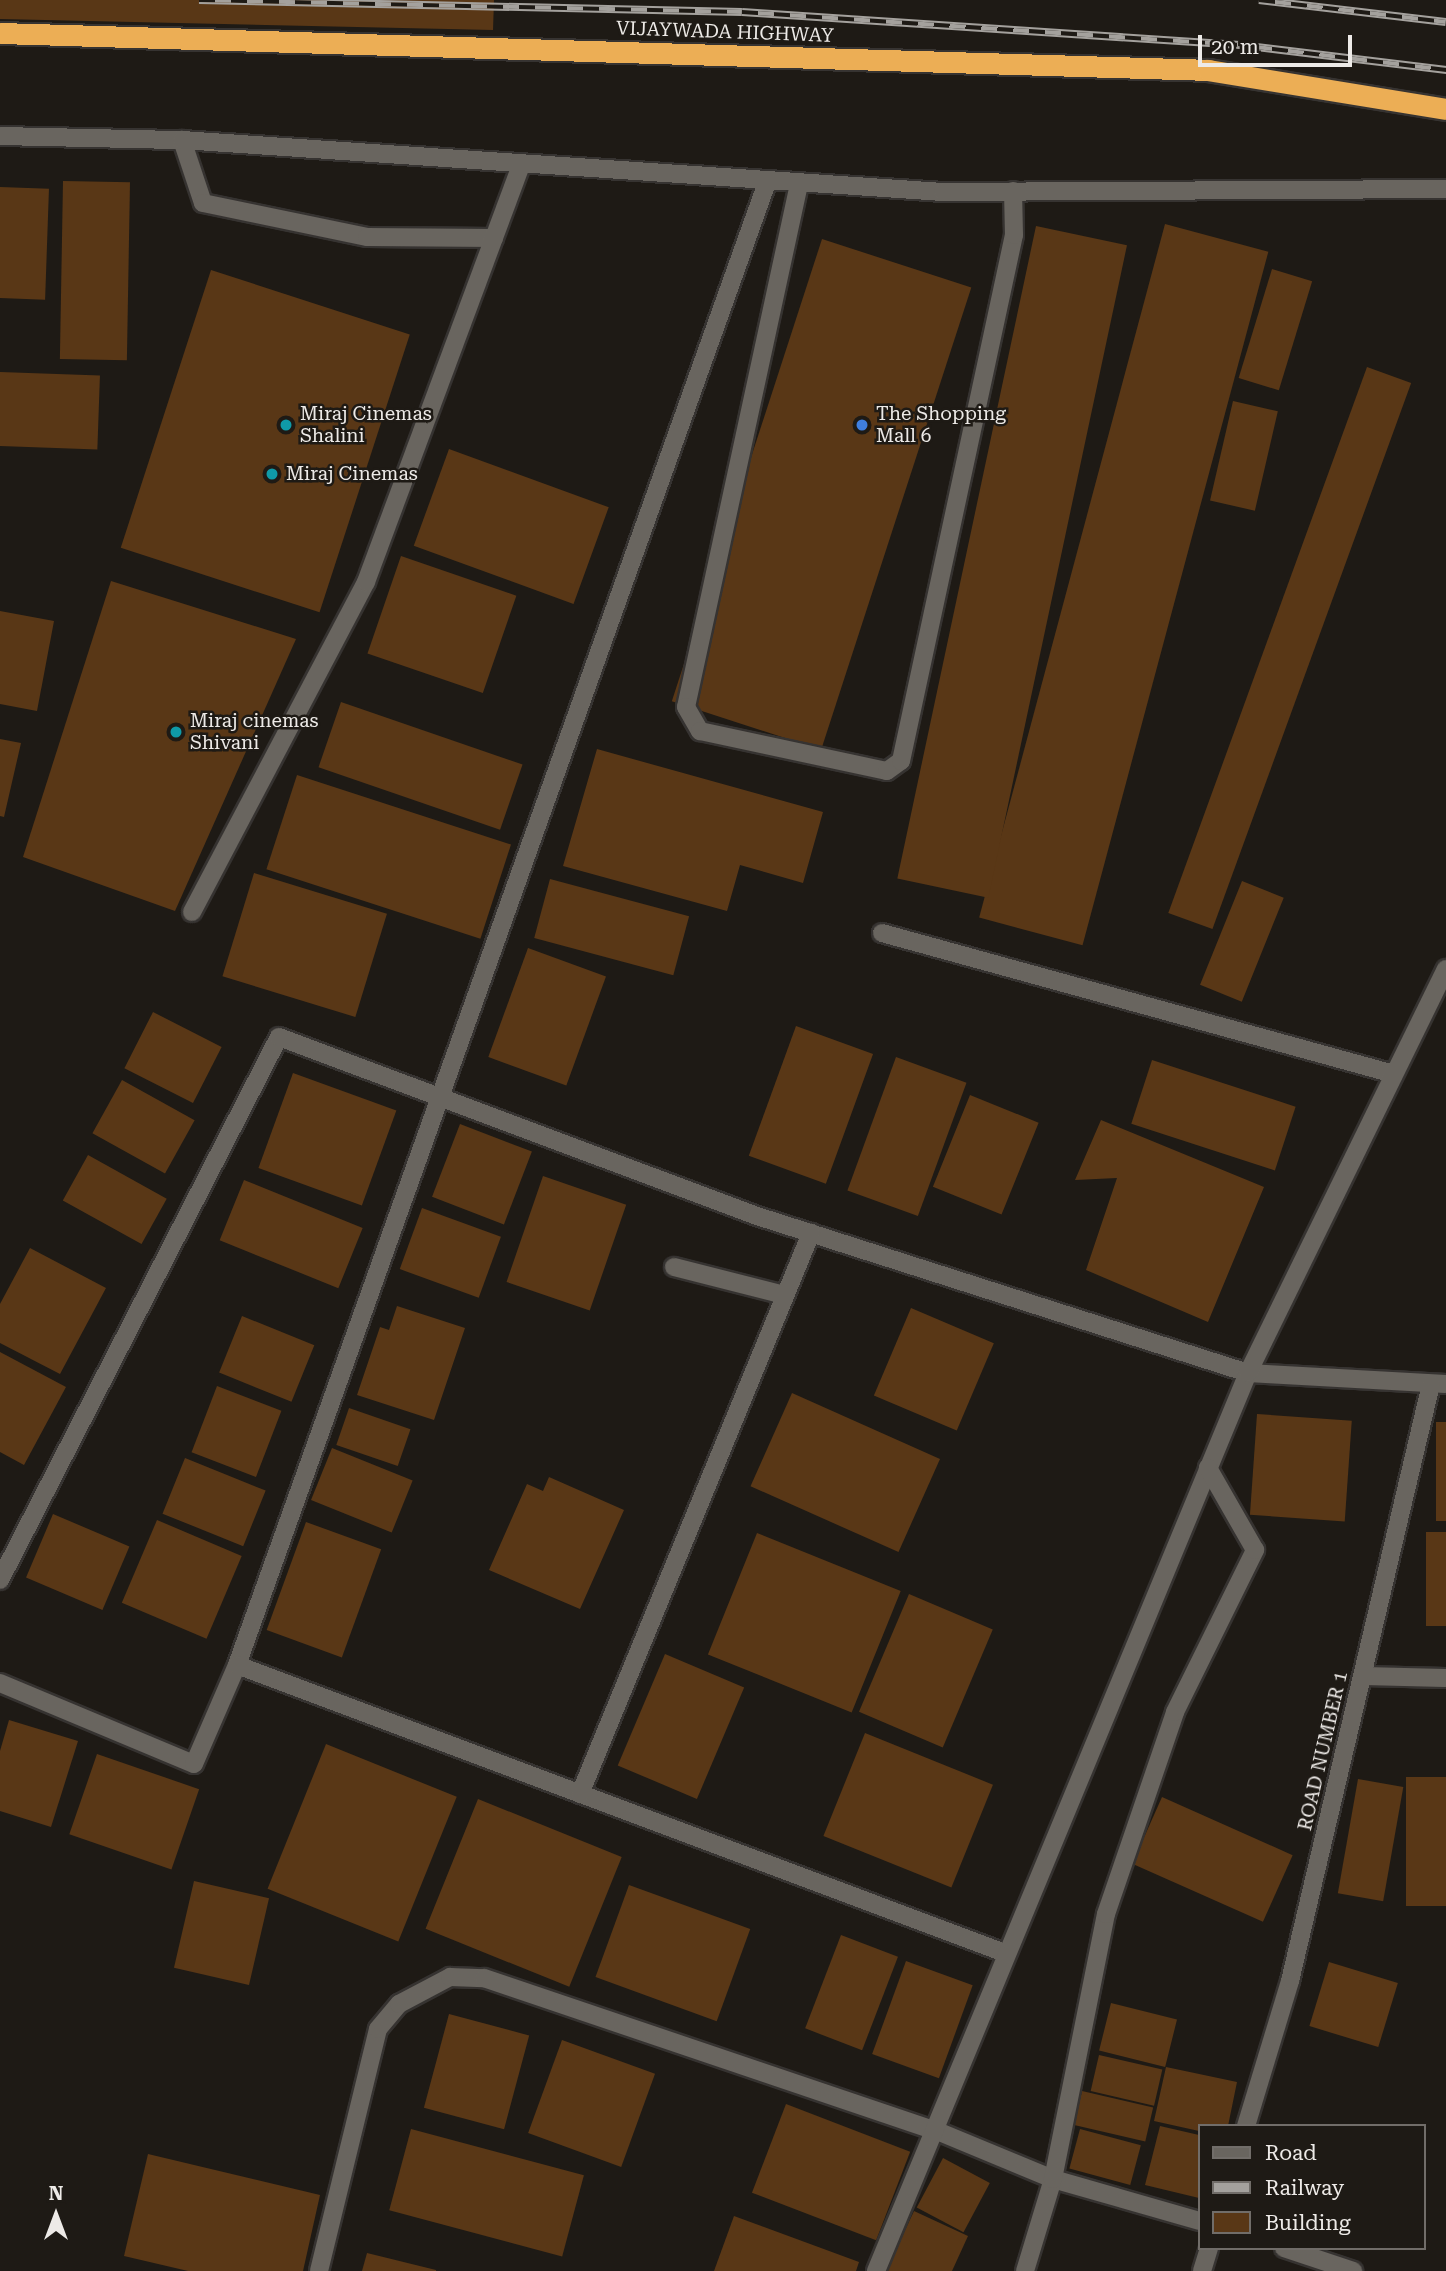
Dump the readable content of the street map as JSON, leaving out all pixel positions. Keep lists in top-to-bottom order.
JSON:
{
  "streets": {
    "highway": ["VIJAYWADA HIGHWAY"],
    "street": ["ROAD NUMBER 1"]
  },
  "places": [
    "Miraj Cinemas Shalini",
    "The Shopping Mall 6",
    "Miraj Cinemas",
    "Miraj cinemas Shivani"
  ],
  "legend": ["Road", "Railway", "Building"],
  "scale_bar": "20 m",
  "north": "top"
}
